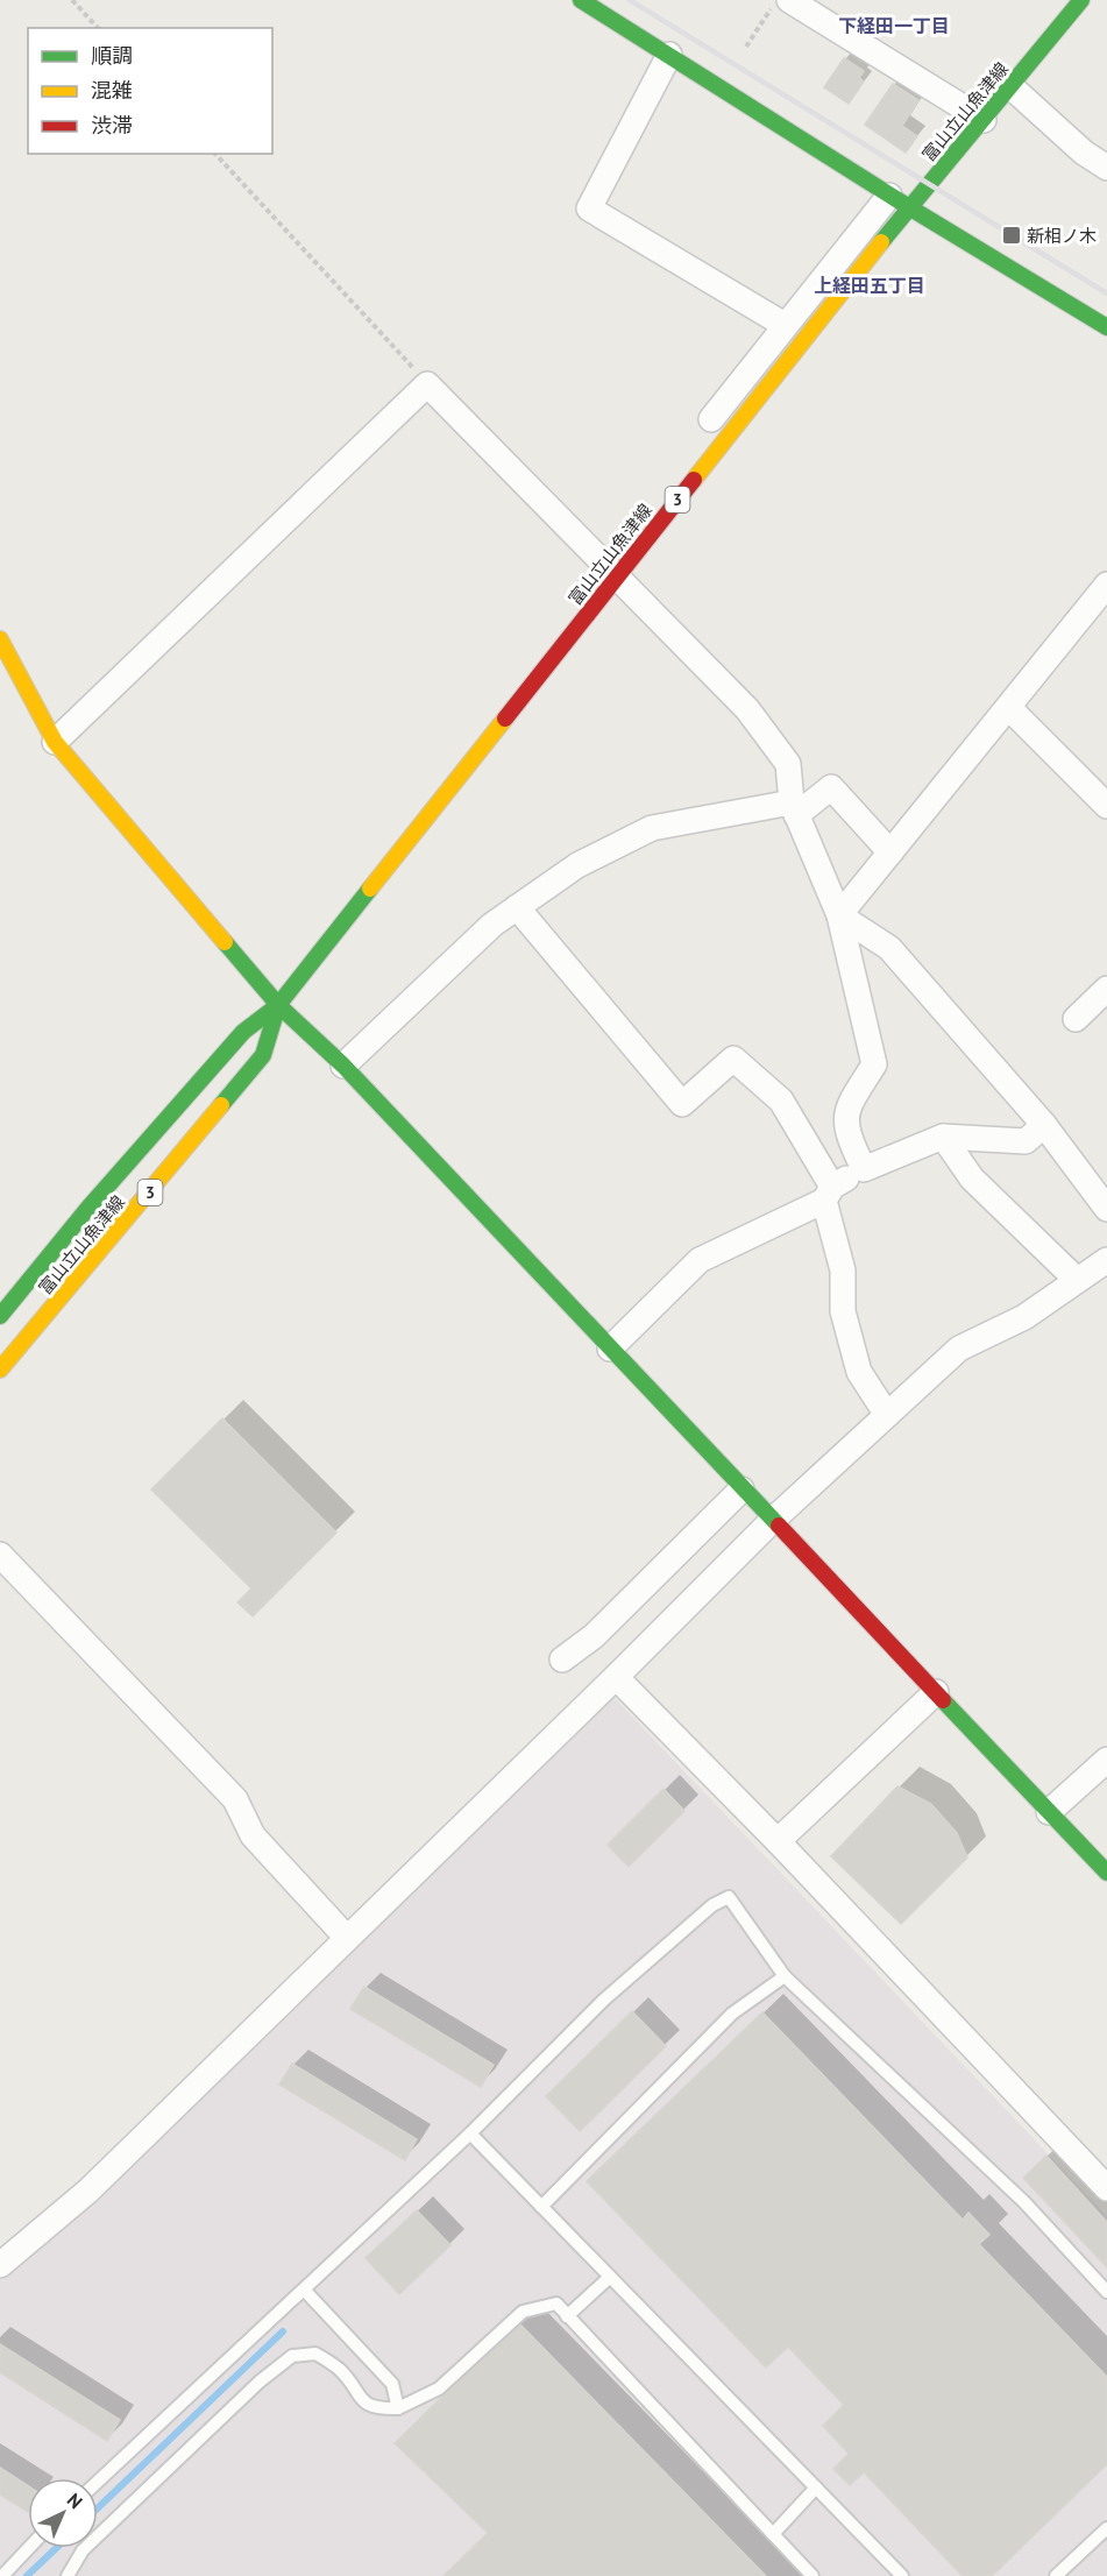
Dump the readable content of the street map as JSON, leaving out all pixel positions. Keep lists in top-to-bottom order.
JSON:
{
  "streets": {
    "street": ["富山立山魚津線", "3"]
  },
  "districts": ["下経田一丁目", "上経田五丁目"],
  "places": {
    "transit": ["新相ノ木"]
  },
  "legend": ["順調", "混雑", "渋滞"],
  "north": "top right"
}
